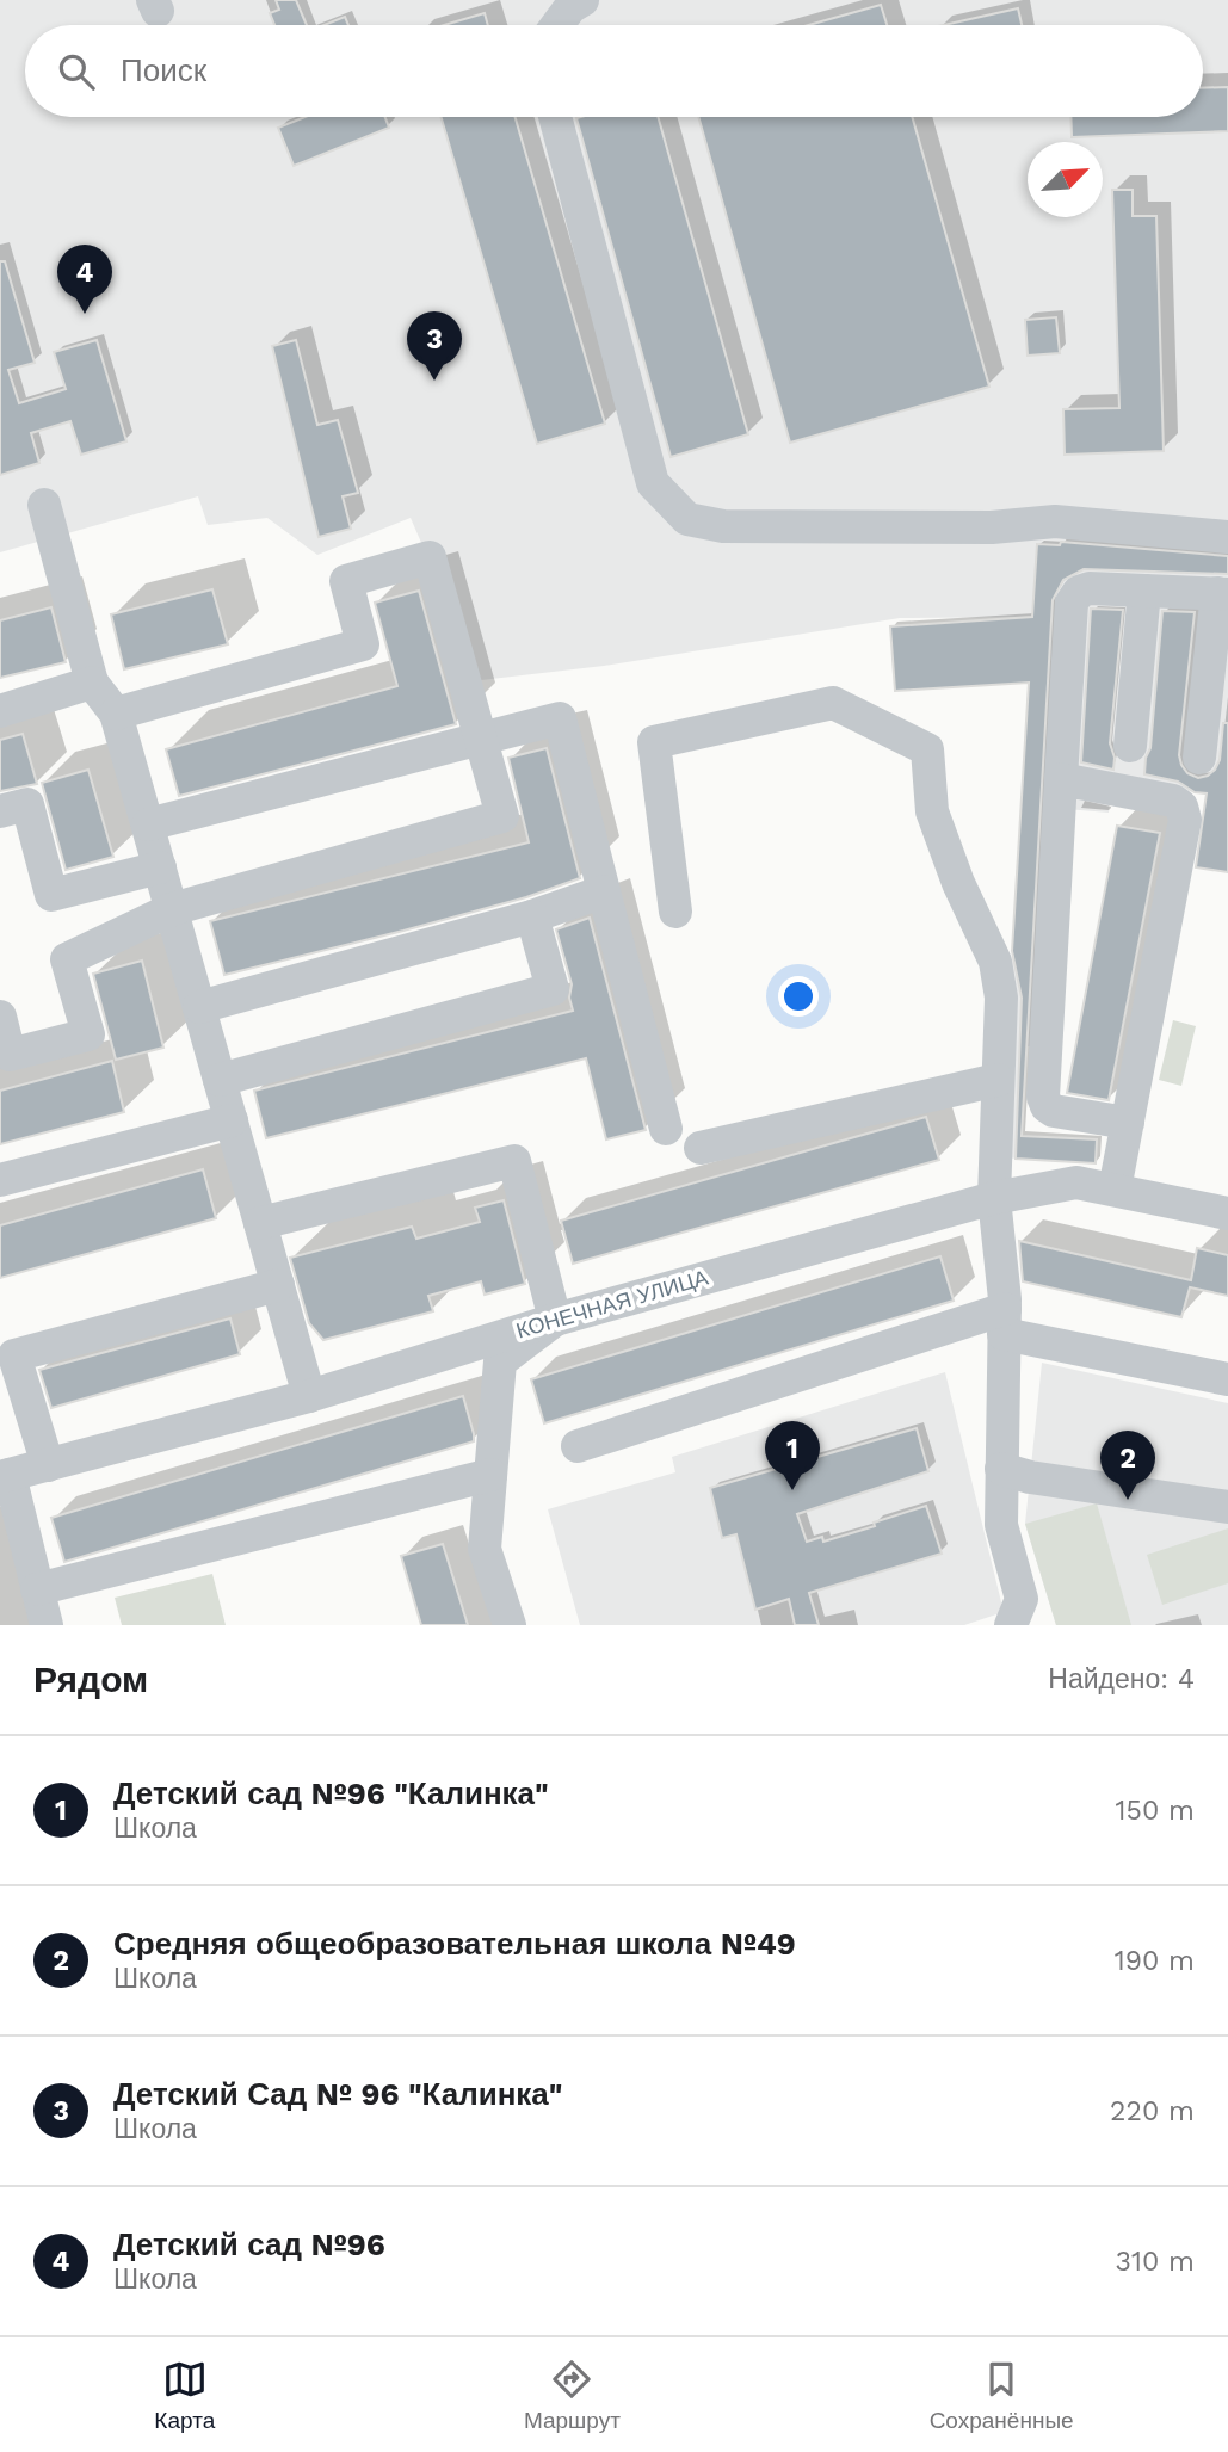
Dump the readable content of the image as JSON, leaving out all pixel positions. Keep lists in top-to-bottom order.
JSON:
{
  "streets": {
    "street": ["КОНЕЧНАЯ УЛИЦА"]
  },
  "north": "top right",
  "page": {
    "search": "Поиск",
    "pins": [
      "4",
      "3",
      "1",
      "2"
    ],
    "heading": ["Рядом", "Найдено: 4"],
    "list": [
      {
        "mark": "1",
        "name": "Детский сад №96 \"Калинка\"",
        "note": "Школа",
        "value": "150 m"
      },
      {
        "mark": "2",
        "name": "Средняя общеобразовательная школа №49",
        "note": "Школа",
        "value": "190 m"
      },
      {
        "mark": "3",
        "name": "Детский Сад № 96 \"Калинка\"",
        "note": "Школа",
        "value": "220 m"
      },
      {
        "mark": "4",
        "name": "Детский сад №96",
        "note": "Школа",
        "value": "310 m"
      }
    ],
    "nav": ["Карта", "Маршрут", "Сохранённые"]
  }
}
